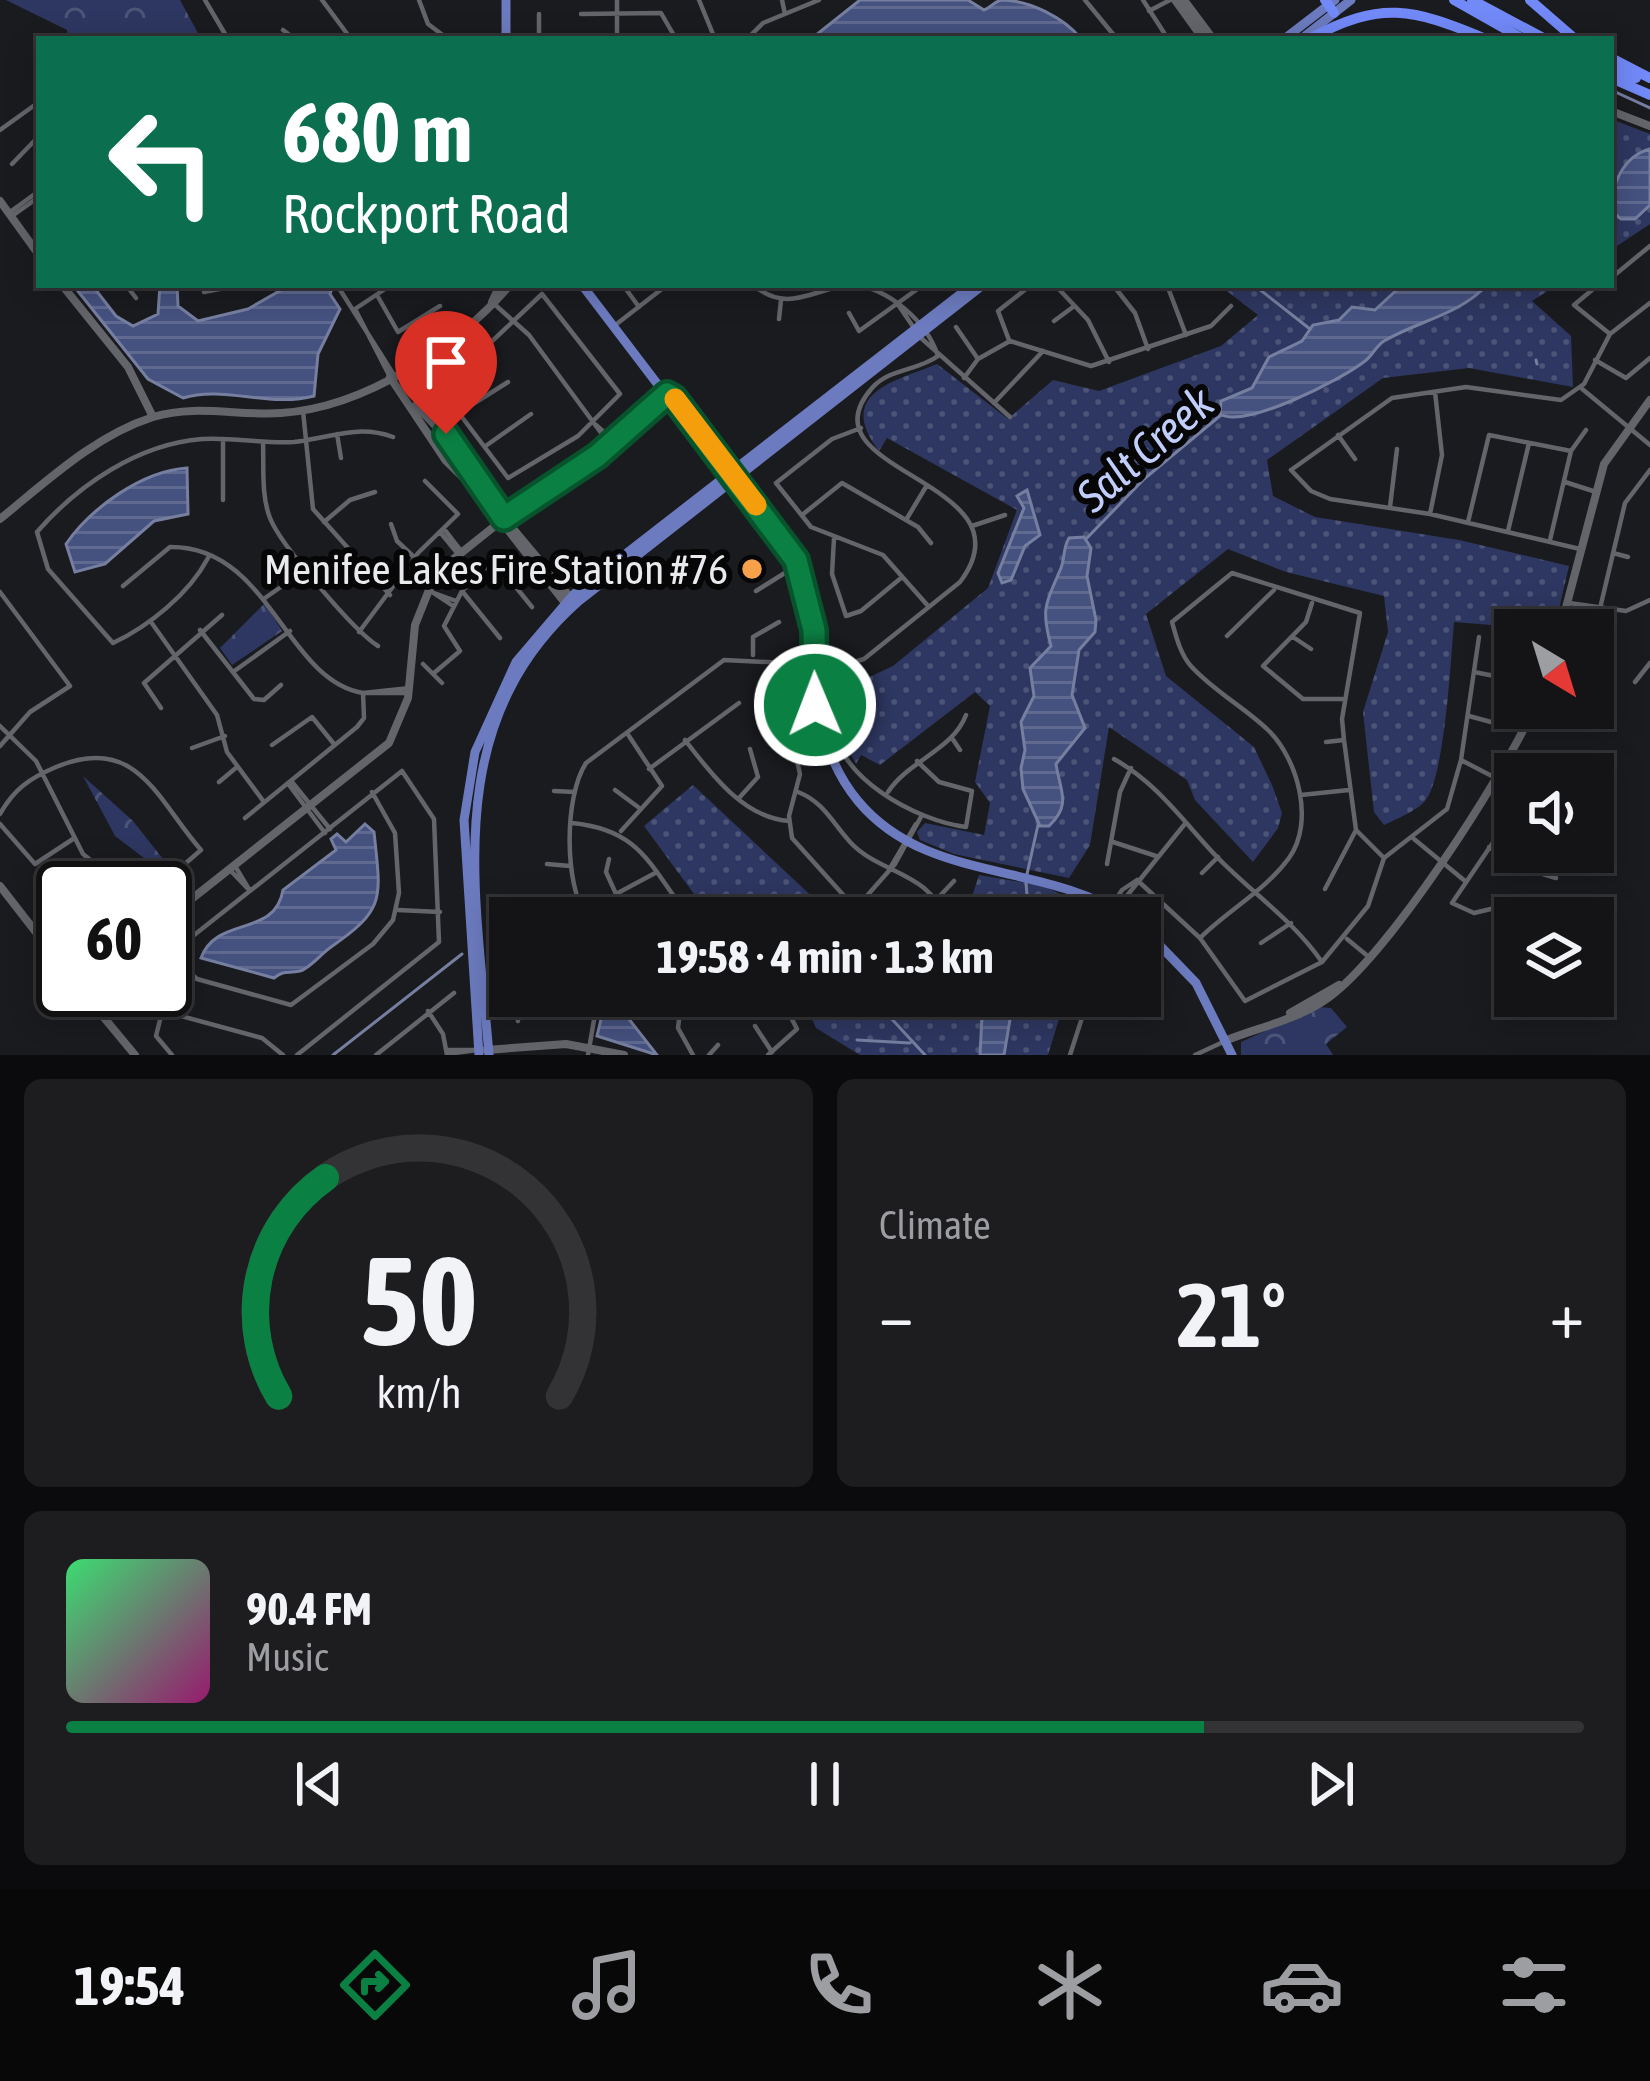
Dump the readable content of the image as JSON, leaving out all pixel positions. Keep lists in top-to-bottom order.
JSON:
{
  "water": ["Salt Creek"],
  "places": ["Menifee Lakes Fire Station #76"],
  "north": "bottom right",
  "page": {
    "turn": ["680 m", "Rockport Road"],
    "limit": "60",
    "trip": "19:58 · 4 min · 1.3 km",
    "tile": "Climate",
    "heat": ["−", "21°", "+"],
    "song": ["90.4 FM", "Music"],
    "tabs": "19:54",
    "gauge": ["50", "km/h"]
  }
}
